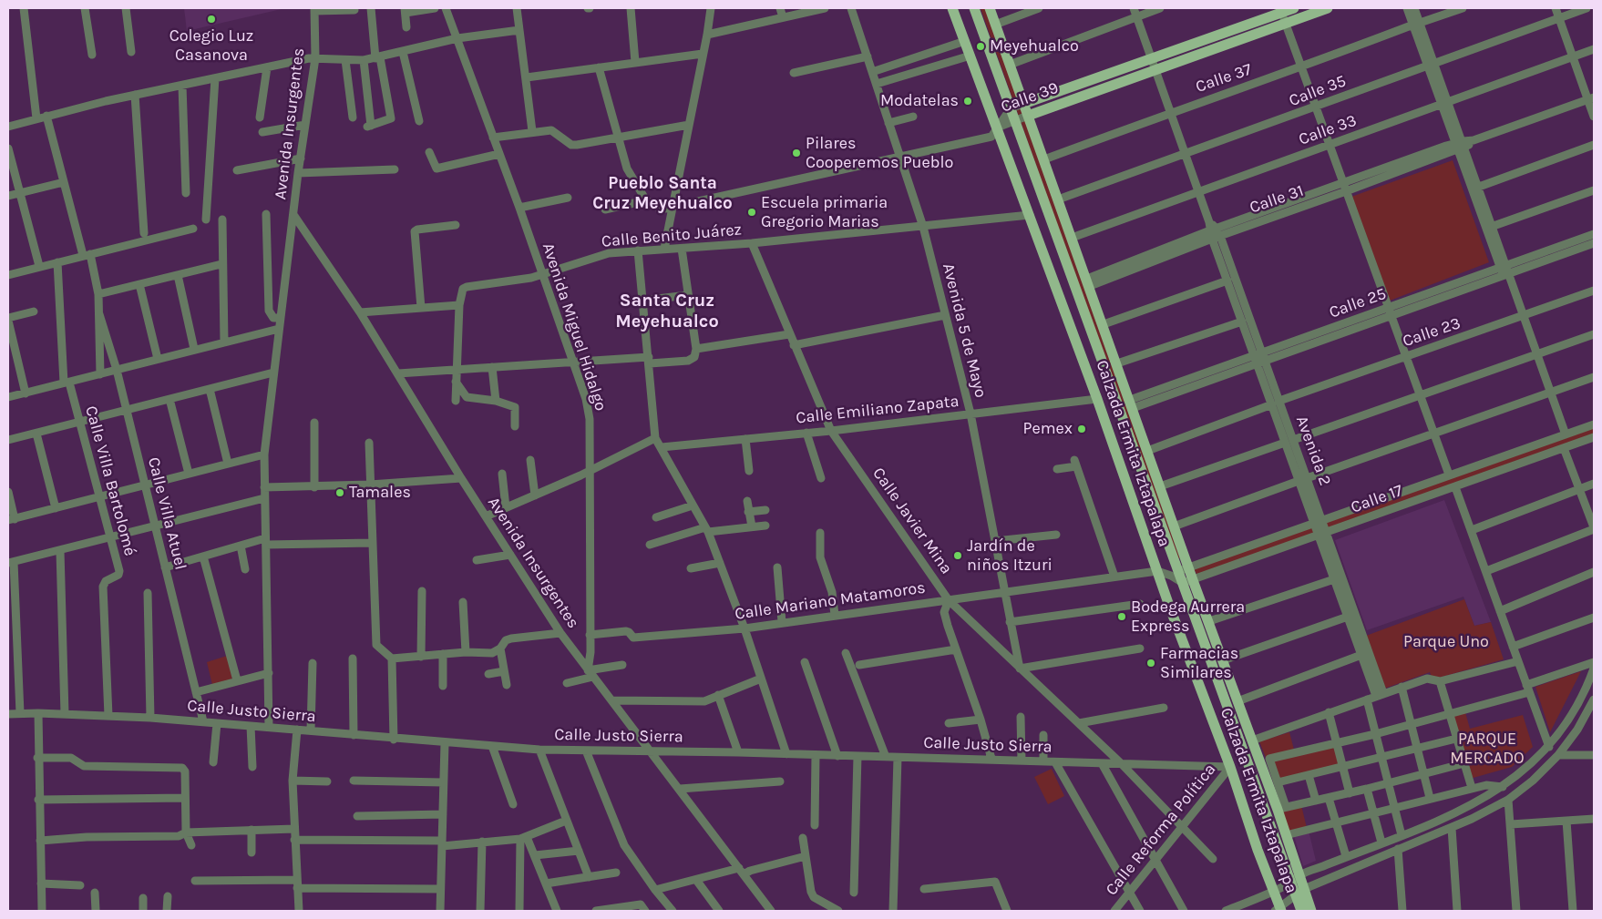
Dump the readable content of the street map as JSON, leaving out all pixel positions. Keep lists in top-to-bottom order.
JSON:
{
  "streets": {
    "main road": ["Calle 39", "Calzada Ermita Iztapalapa"],
    "street": [
      "Calle 37",
      "Calle 35",
      "Avenida Insurgentes",
      "Calle 33",
      "Calle 31",
      "Calle Benito Juárez",
      "Calle 25",
      "Avenida Miguel Hidalgo",
      "Avenida 5 de Mayo",
      "Calle 23",
      "Calle Emiliano Zapata",
      "Avenida 2",
      "Calle Villa Bartolomé",
      "Calle 17",
      "Calle Villa Atuel",
      "Calle Javier Mina",
      "Calle Mariano Matamoros",
      "Calle Justo Sierra",
      "Calle Reforma Política"
    ]
  },
  "crossings": [
    ["Calle 37", "Avenida 2"],
    ["Calle 37", "Calzada Ermita Iztapalapa"],
    ["Calle 35", "Avenida 2"],
    ["Calle 35", "Calzada Ermita Iztapalapa"],
    ["Calle 39", "Avenida 2"],
    ["Calle 39", "Calzada Ermita Iztapalapa"],
    ["Avenida Insurgentes", "Avenida Miguel Hidalgo"],
    ["Avenida Insurgentes", "Calle Justo Sierra"],
    ["Calle 33", "Avenida 2"],
    ["Calle 33", "Calzada Ermita Iztapalapa"],
    ["Calle 31", "Avenida 2"],
    ["Calle 31", "Calzada Ermita Iztapalapa"],
    ["Calle Benito Juárez", "Avenida Miguel Hidalgo"],
    ["Calle Benito Juárez", "Avenida 5 de Mayo"],
    ["Calle Benito Juárez", "Calzada Ermita Iztapalapa"],
    ["Calle Benito Juárez", "Calle Javier Mina"],
    ["Calle 25", "Avenida 2"],
    ["Calle 25", "Calzada Ermita Iztapalapa"],
    ["Avenida Miguel Hidalgo", "Calle Mariano Matamoros"],
    ["Avenida 5 de Mayo", "Calle Emiliano Zapata"],
    ["Avenida 5 de Mayo", "Calle Javier Mina"],
    ["Avenida 5 de Mayo", "Calle Mariano Matamoros"],
    ["Calle 23", "Avenida 2"],
    ["Calle 23", "Calzada Ermita Iztapalapa"],
    ["Calle Emiliano Zapata", "Calzada Ermita Iztapalapa"],
    ["Calle Emiliano Zapata", "Calle Javier Mina"],
    ["Avenida 2", "Calle 17"],
    ["Calzada Ermita Iztapalapa", "Calle 17"],
    ["Calzada Ermita Iztapalapa", "Calle Mariano Matamoros"],
    ["Calzada Ermita Iztapalapa", "Calle Justo Sierra"],
    ["Calzada Ermita Iztapalapa", "Calle Reforma Política"],
    ["Calle Villa Bartolomé", "Calle Justo Sierra"],
    ["Calle Villa Atuel", "Calle Justo Sierra"],
    ["Calle Javier Mina", "Calle Mariano Matamoros"],
    ["Calle Javier Mina", "Calle Justo Sierra"],
    ["Calle Javier Mina", "Calle Reforma Política"],
    ["Calle Justo Sierra", "Calle Reforma Política"]
  ],
  "districts": ["Pueblo Santa Cruz Meyehualco", "Santa Cruz Meyehualco"],
  "parks": ["Parque Uno", "PARQUE MERCADO"],
  "places": [
    "Colegio Luz Casanova",
    "Meyehualco",
    "Modatelas",
    "Pilares Cooperemos Pueblo",
    "Escuela primaria Gregorio Marias",
    "Pemex",
    "Tamales",
    "Jardín de niños Itzuri",
    "Bodega Aurrera Express",
    "Farmacias Similares"
  ]
}
